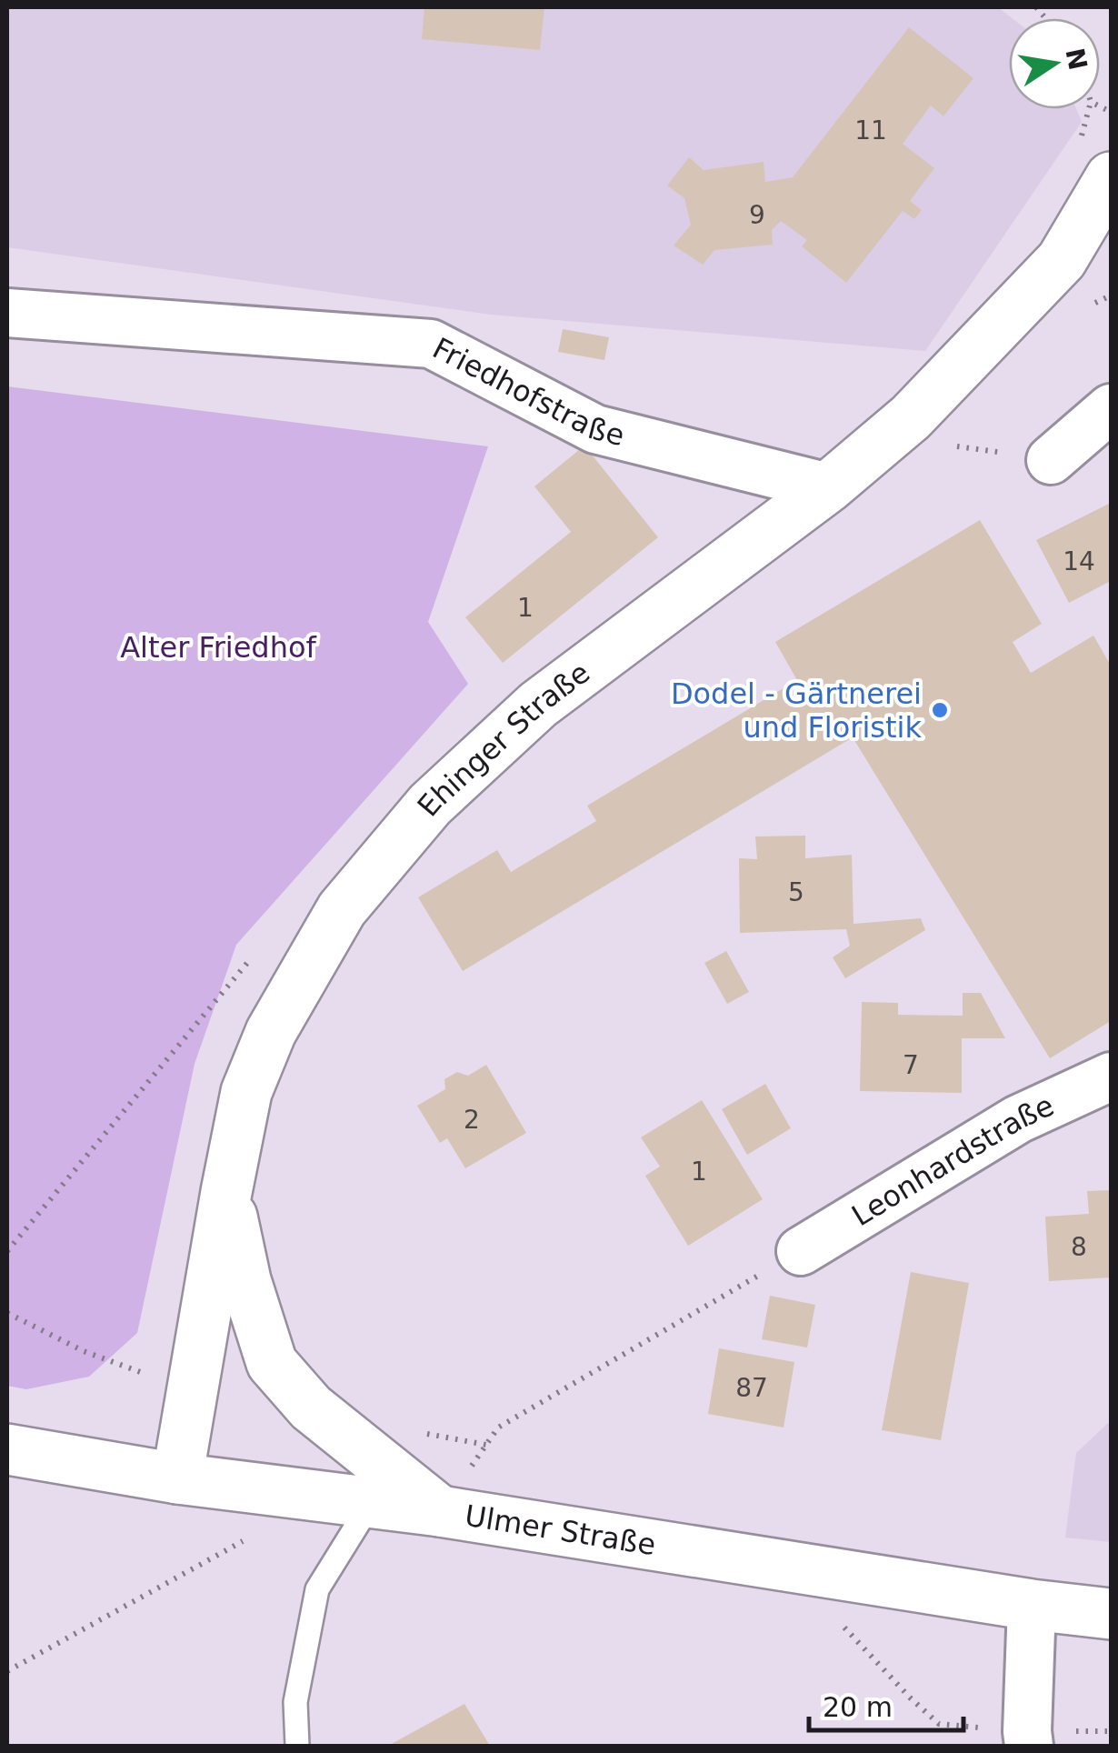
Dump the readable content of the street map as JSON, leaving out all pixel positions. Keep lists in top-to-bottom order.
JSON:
{
  "streets": {
    "main road": ["Ehinger Straße", "Ulmer Straße"],
    "street": ["Friedhofstraße", "Leonhardstraße"]
  },
  "crossings": [
    ["Friedhofstraße", "Ehinger Straße"],
    ["Ehinger Straße", "Ulmer Straße"]
  ],
  "parks": ["Alter Friedhof"],
  "places": ["Dodel - Gärtnerei und Floristik"],
  "house_numbers": [
    "11",
    "9",
    "14",
    "1",
    "5",
    "7",
    "2",
    "1",
    "8",
    "87"
  ],
  "scale_bar": "20 m",
  "north": "right"
}
